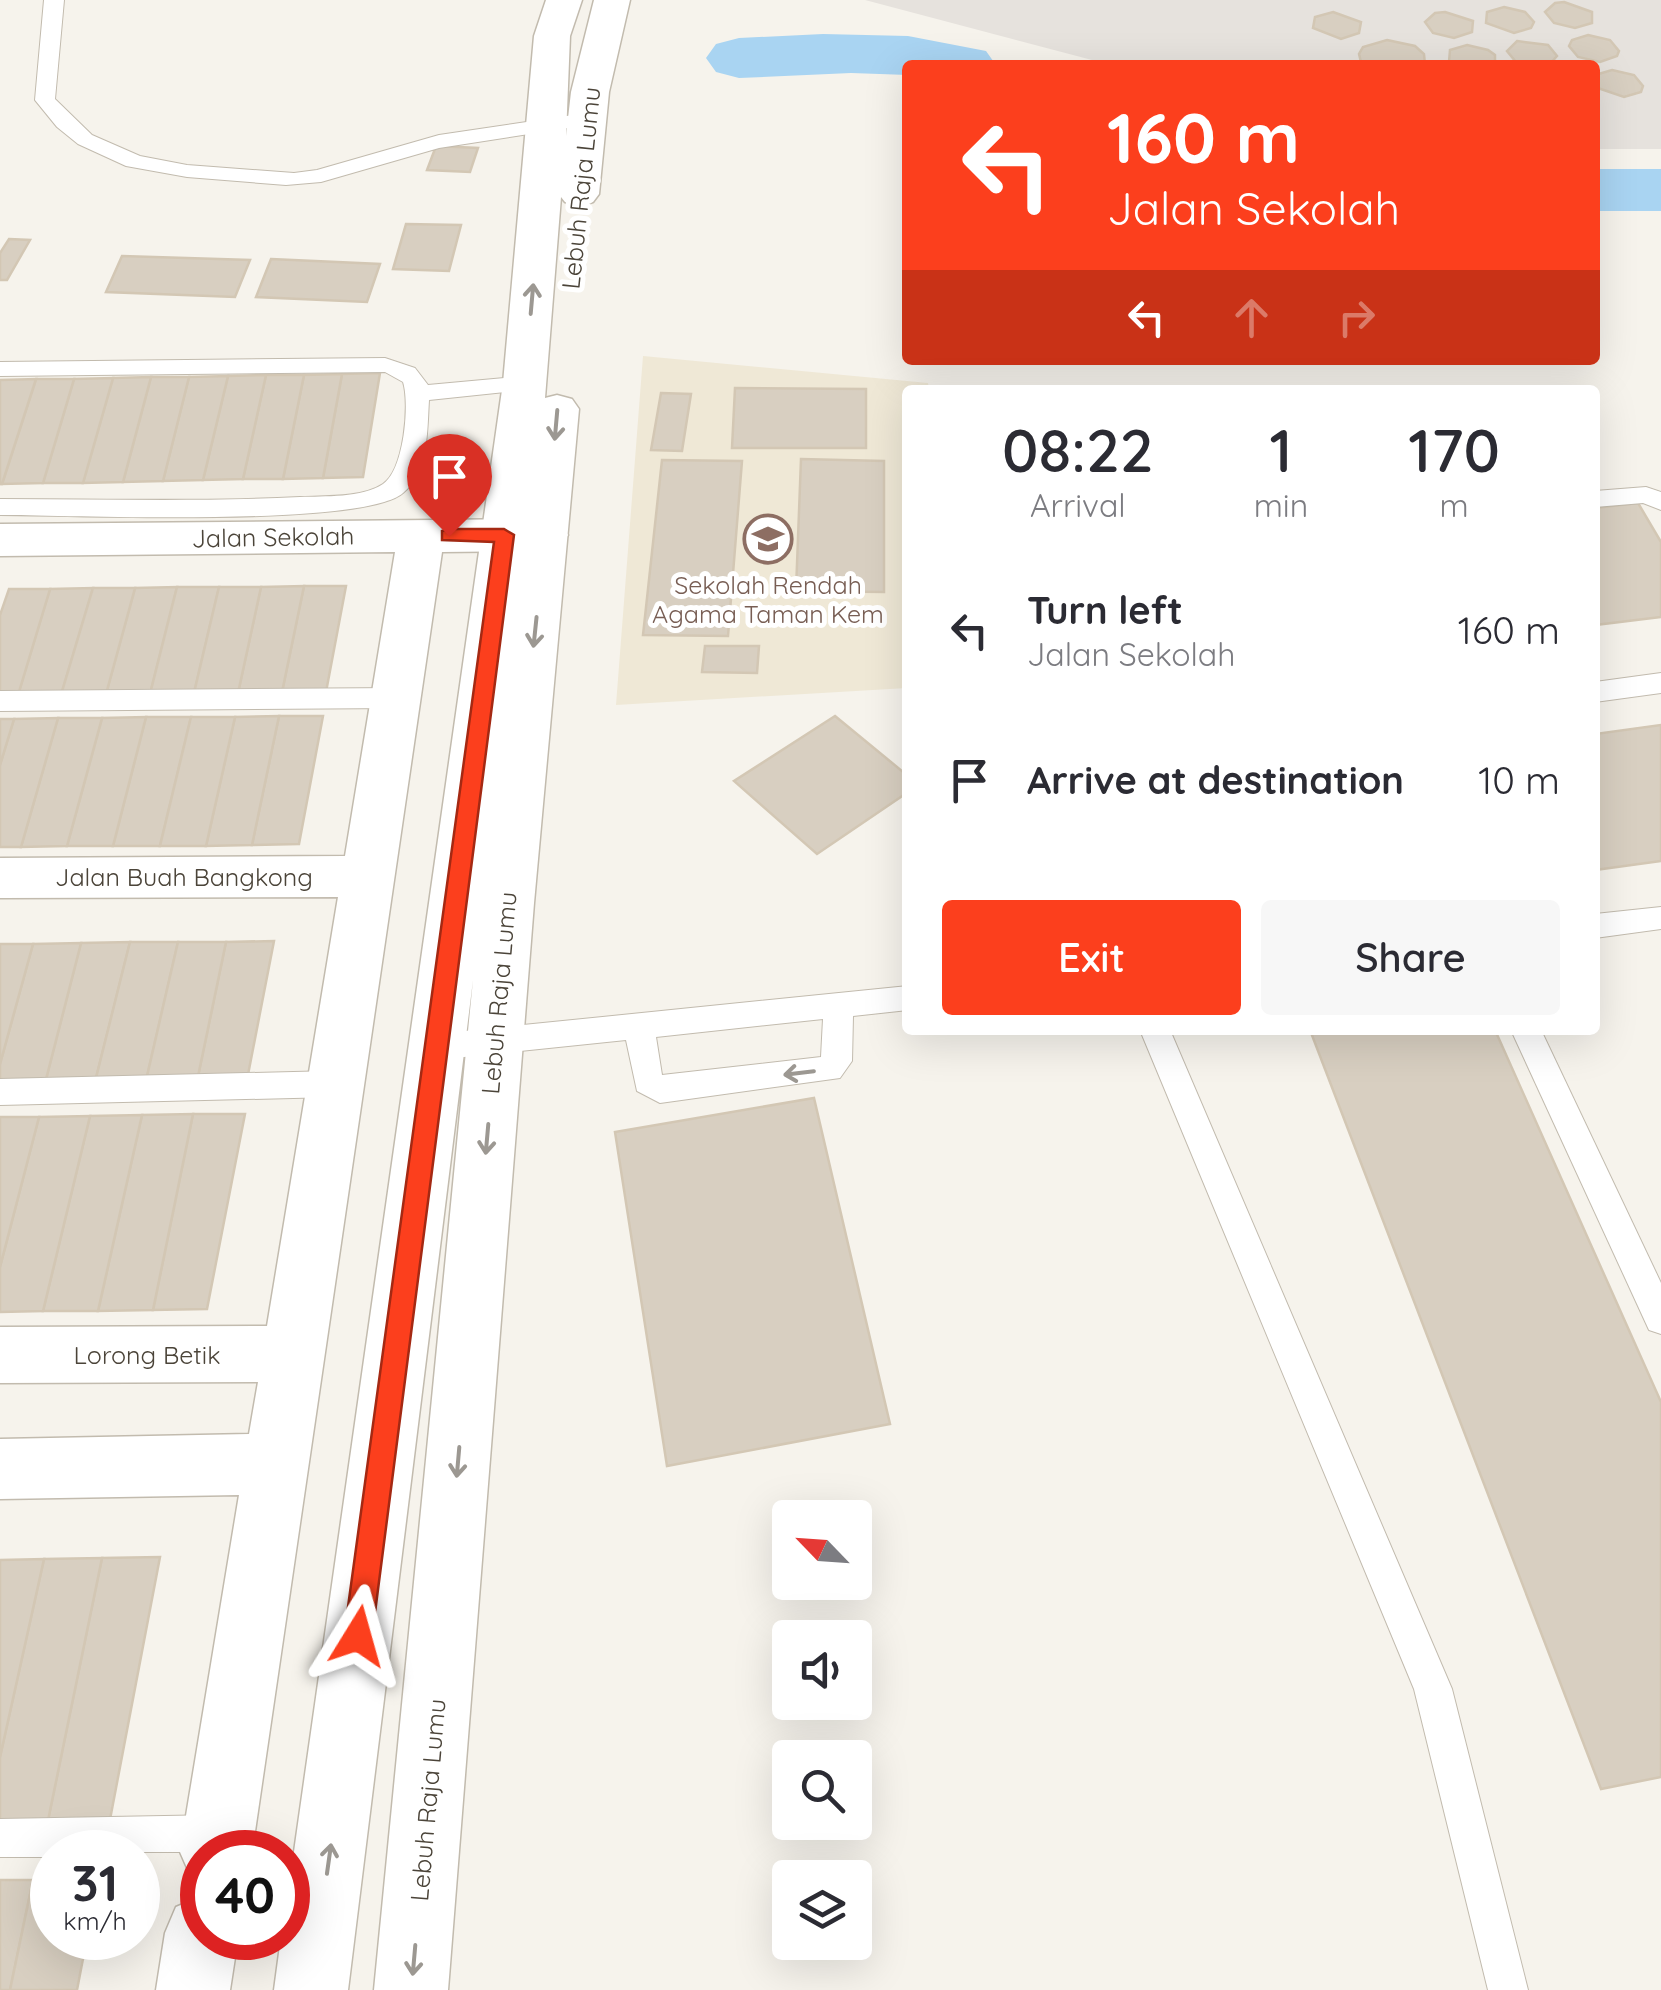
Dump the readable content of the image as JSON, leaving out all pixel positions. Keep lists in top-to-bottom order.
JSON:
{
  "streets": {
    "street": [
      "Lebuh Raja Lumu",
      "Jalan Sekolah",
      "Jalan Buah Bangkong",
      "Lorong Betik"
    ]
  },
  "crossings": [
    ["Lebuh Raja Lumu", "Jalan Sekolah"]
  ],
  "places": {
    "school or university": ["Sekolah Rendah Agama Taman Kem"]
  },
  "north": "top left",
  "page": {
    "turn": ["160 m", "Jalan Sekolah"],
    "eta": [
      "08:22",
      "Arrival",
      "1",
      "min",
      "170",
      "m"
    ],
    "list": [
      {
        "name": "Turn left",
        "note": "Jalan Sekolah",
        "value": "160 m"
      },
      {
        "name": "Arrive at destination",
        "value": "10 m"
      }
    ],
    "buttons": ["Exit", "Share"],
    "speed": "31 km/h",
    "limit": "40"
  }
}
